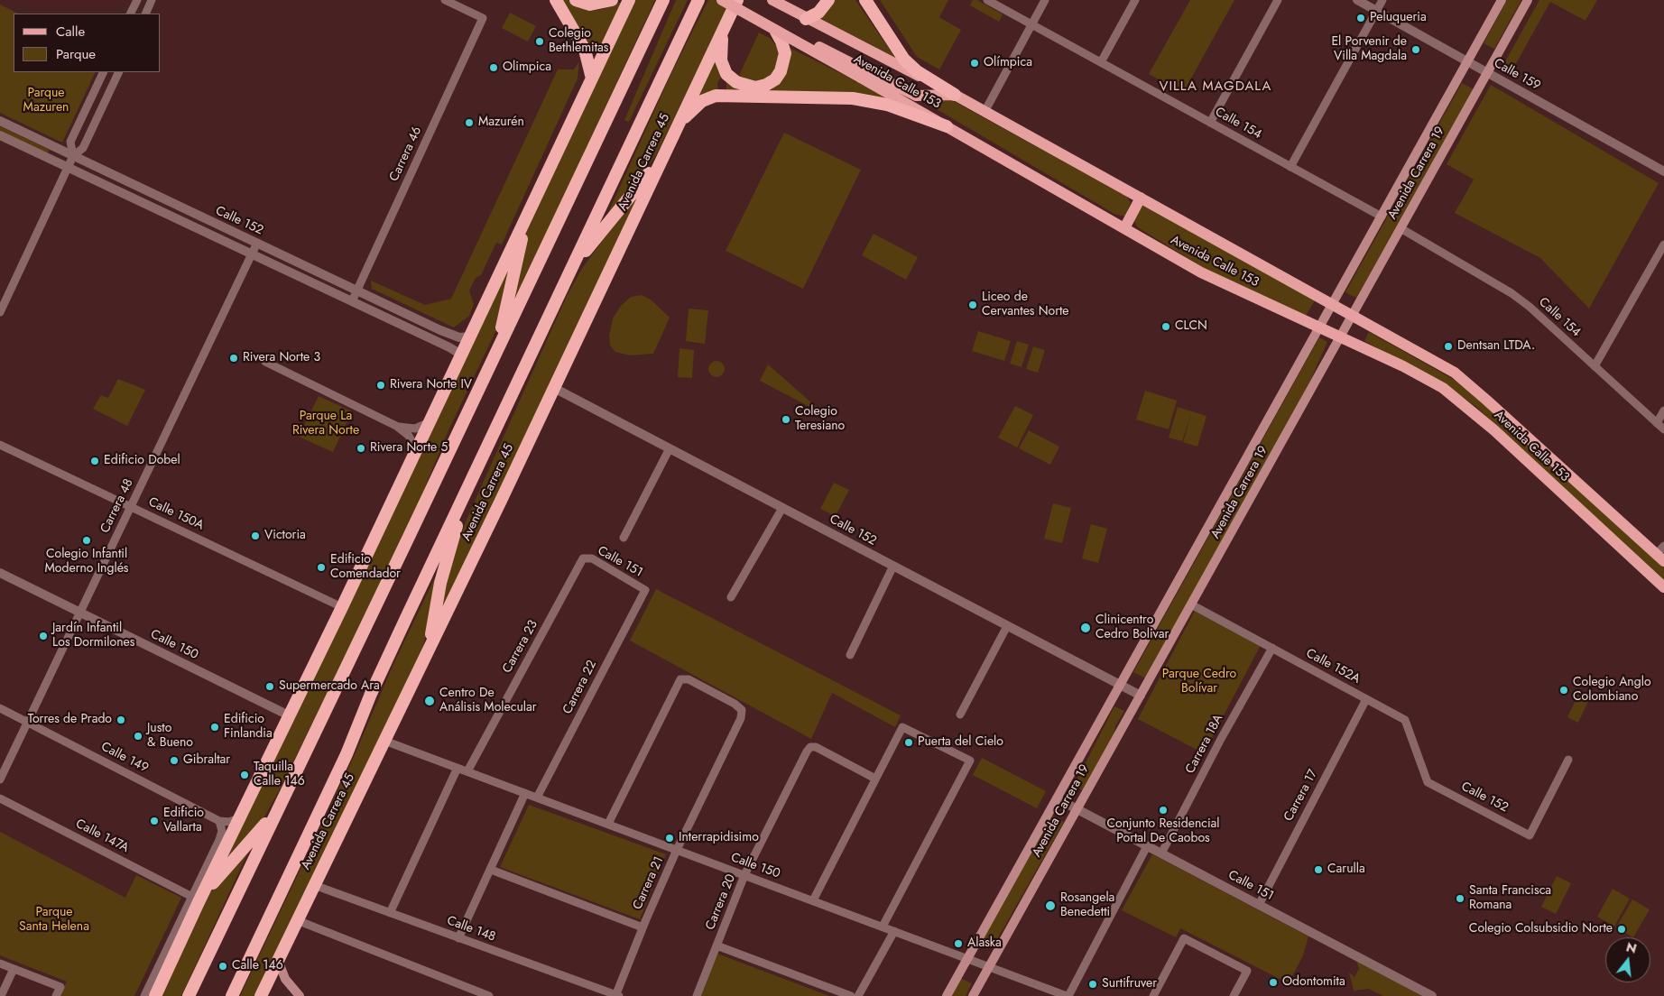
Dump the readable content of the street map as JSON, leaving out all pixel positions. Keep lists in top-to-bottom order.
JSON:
{
  "streets": {
    "highway": ["Avenida Carrera 45"],
    "main road": ["Avenida Calle 153", "Avenida Carrera 19"],
    "street": [
      "Calle 159",
      "Calle 154",
      "Carrera 46",
      "Calle 152",
      "Carrera 48",
      "Calle 150A",
      "Calle 151",
      "Calle 150",
      "Carrera 23",
      "Calle 152A",
      "Carrera 22",
      "Carrera 18A",
      "Calle 149",
      "Carrera 17",
      "Calle 147A",
      "Carrera 21",
      "Carrera 20",
      "Calle 148"
    ]
  },
  "crossings": [
    ["Calle 159", "Avenida Carrera 19"],
    ["Avenida Calle 153", "Avenida Carrera 45"],
    ["Avenida Calle 153", "Avenida Carrera 19"],
    ["Calle 154", "Avenida Carrera 19"],
    ["Carrera 46", "Calle 152"],
    ["Avenida Carrera 45", "Calle 152"],
    ["Avenida Carrera 45", "Calle 150"],
    ["Avenida Carrera 45", "Calle 148"],
    ["Avenida Carrera 19", "Calle 152"],
    ["Avenida Carrera 19", "Calle 151"],
    ["Avenida Carrera 19", "Calle 150"],
    ["Avenida Carrera 19", "Calle 152A"],
    ["Calle 152", "Carrera 48"],
    ["Calle 152", "Calle 152A"],
    ["Carrera 48", "Calle 150A"],
    ["Carrera 48", "Calle 150"],
    ["Carrera 48", "Calle 149"],
    ["Calle 151", "Carrera 23"],
    ["Calle 151", "Carrera 22"],
    ["Calle 151", "Carrera 18A"],
    ["Calle 151", "Carrera 17"],
    ["Calle 150", "Carrera 23"],
    ["Calle 150", "Carrera 22"],
    ["Calle 150", "Carrera 21"],
    ["Calle 150", "Carrera 20"],
    ["Calle 152A", "Carrera 18A"],
    ["Calle 152A", "Carrera 17"],
    ["Carrera 21", "Calle 148"]
  ],
  "districts": ["VILLA MAGDALA"],
  "parks": [
    "Parque Mazuren",
    "Parque La Rivera Norte",
    "Parque Cedro Bolívar",
    "Parque Santa Helena"
  ],
  "places": [
    "Peluqueria",
    "Colegio Bethlemitas",
    "El Porvenir de Villa Magdala",
    "Olímpica",
    "Olimpica",
    "Mazurén",
    "Liceo de Cervantes Norte",
    "CLCN",
    "Dentsan LTDA.",
    "Rivera Norte 3",
    "Rivera Norte IV",
    "Colegio Teresiano",
    "Rivera Norte 5",
    "Edificio Dobel",
    "Victoria",
    "Colegio Infantil Moderno Inglés",
    "Edificio Comendador",
    "Clinicentro Cedro Bolivar",
    "Jardín Infantil Los Dormilones",
    "Supermercado Ara",
    "Colegio Anglo Colombiano",
    "Centro De Análisis Molecular",
    "Torres de Prado",
    "Edificio Finlandia",
    "Justo & Bueno",
    "Puerta del Cielo",
    "Gibraltar",
    "Taquilla Calle 146",
    "Conjunto Residencial Portal De Caobos",
    "Edificio Vallarta",
    "Interrapidisimo",
    "Carulla",
    "Santa Francisca Romana",
    "Rosangela Benedetti",
    "Colegio Colsubsidio Norte",
    "Alaska",
    "Calle 146",
    "Odontomita",
    "Surtifruver"
  ],
  "legend": ["Calle", "Parque"],
  "north": "top"
}
